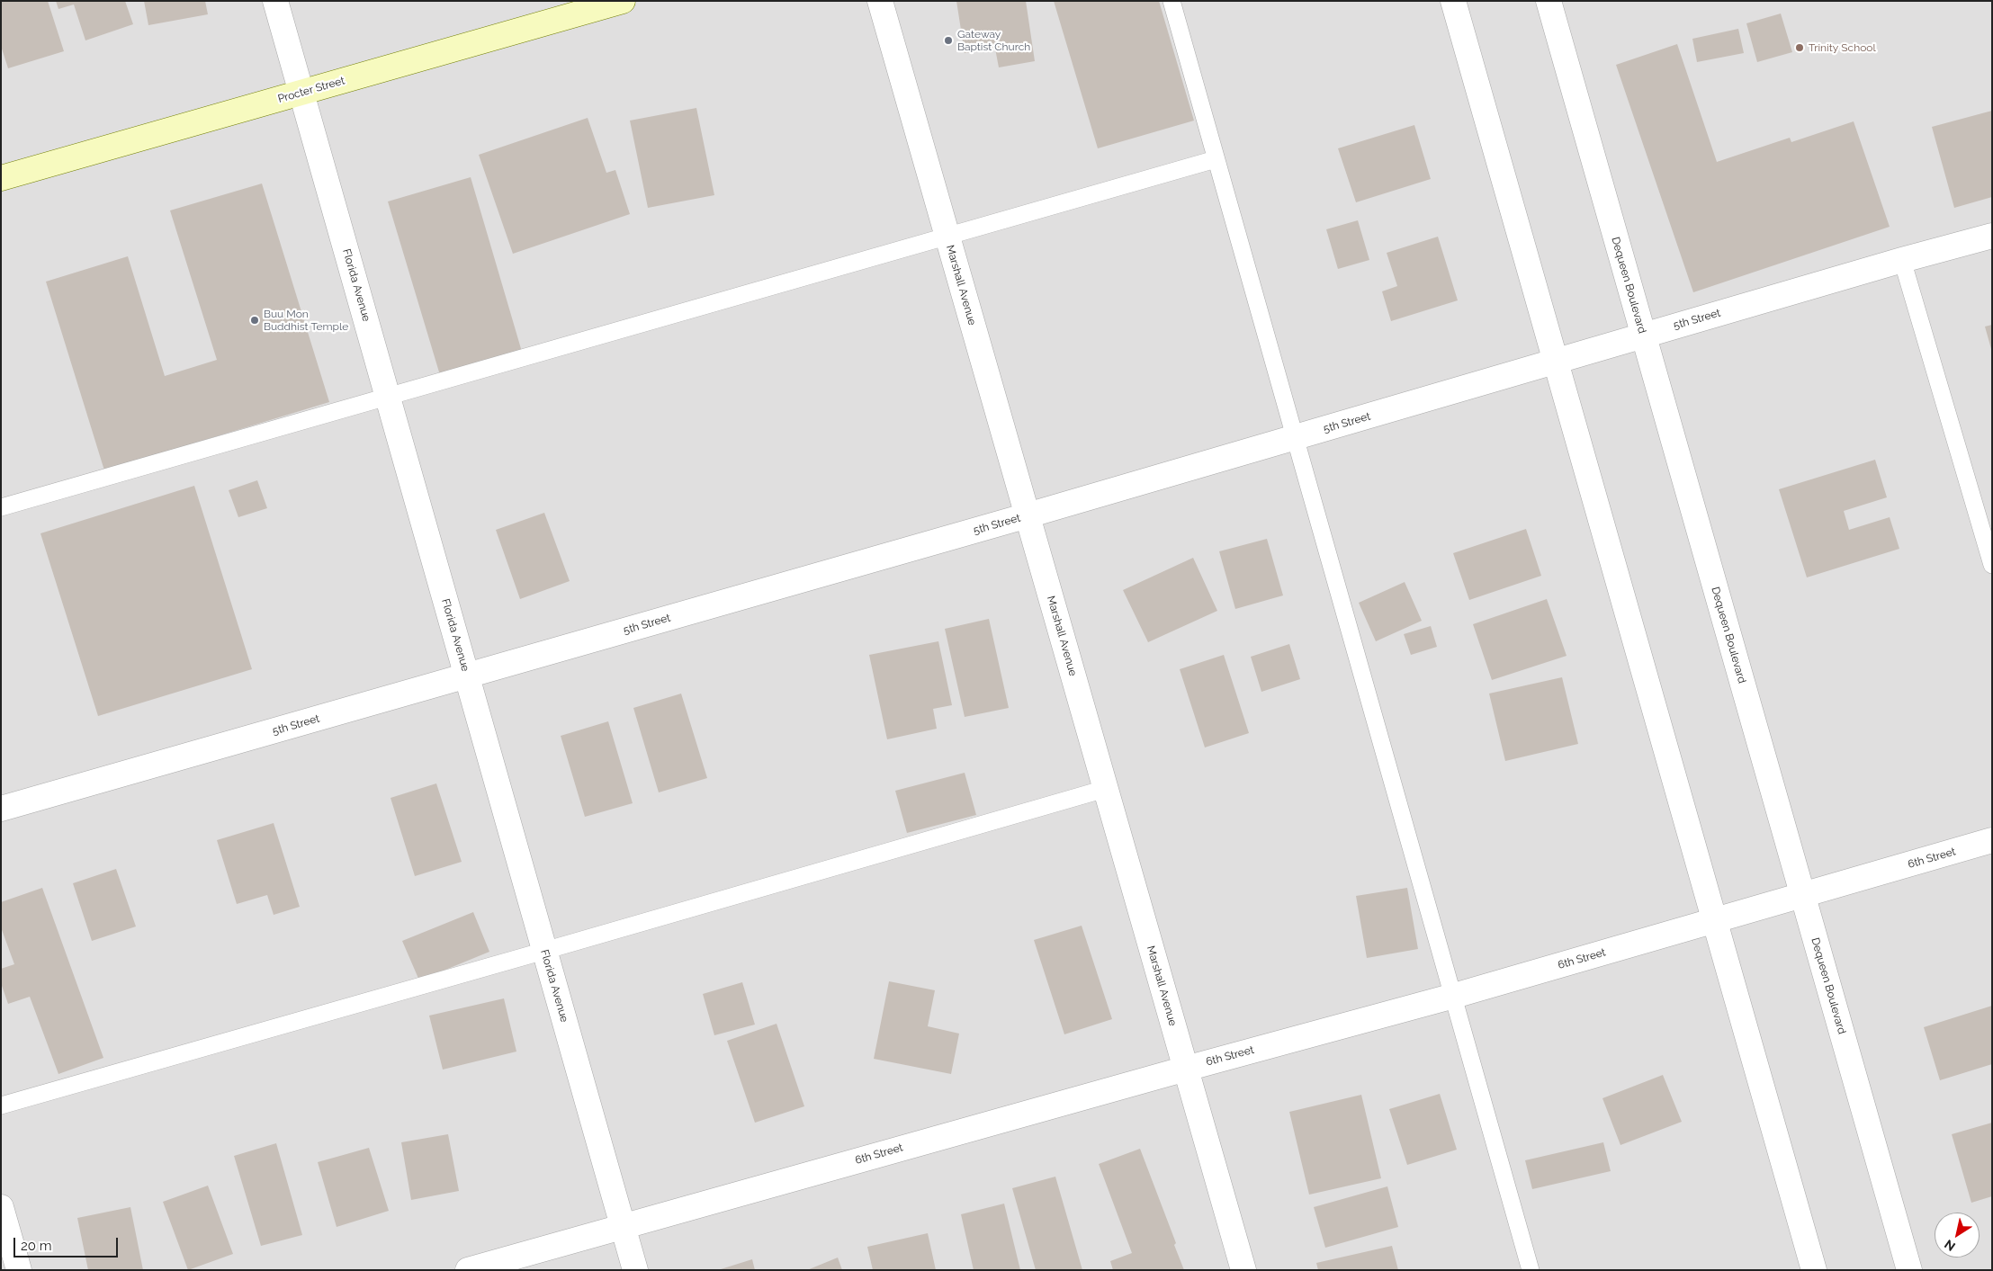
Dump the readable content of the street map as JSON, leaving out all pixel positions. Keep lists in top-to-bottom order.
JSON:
{
  "streets": {
    "main road": ["Procter Street"],
    "street": [
      "Florida Avenue",
      "Marshall Avenue",
      "Dequeen Boulevard",
      "5th Street",
      "6th Street"
    ]
  },
  "crossings": [
    ["Procter Street", "Florida Avenue"],
    ["Florida Avenue", "5th Street"],
    ["Florida Avenue", "6th Street"],
    ["Marshall Avenue", "5th Street"],
    ["Marshall Avenue", "6th Street"],
    ["Dequeen Boulevard", "5th Street"],
    ["Dequeen Boulevard", "6th Street"]
  ],
  "places": ["Gateway Baptist Church", "Trinity School", "Buu Mon Buddhist Temple"],
  "scale_bar": "20 m",
  "north": "bottom left"
}
